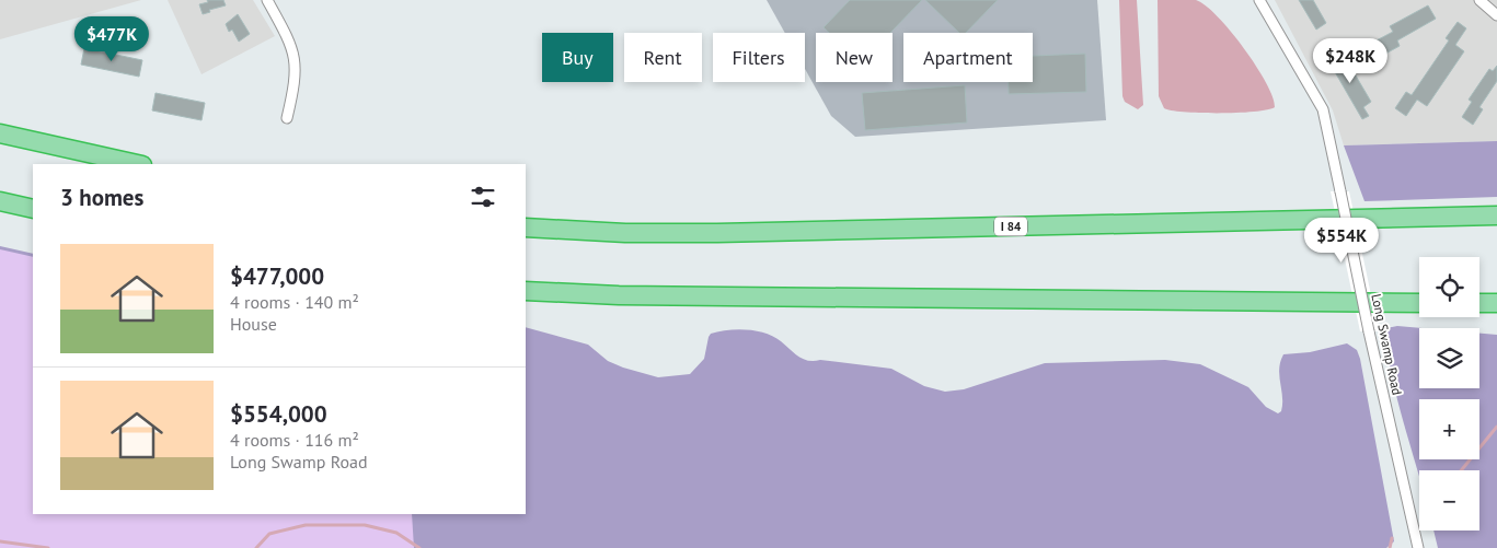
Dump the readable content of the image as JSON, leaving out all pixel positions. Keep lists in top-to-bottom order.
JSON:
{
  "streets": {
    "highway": ["I 84"],
    "street": ["Long Swamp Road"]
  },
  "page": {
    "price": ["$477K", "$248K", "$554K"],
    "chip": [
      "Buy",
      "Rent",
      "Filters",
      "New",
      "Apartment"
    ],
    "heading": "3 homes",
    "list": [
      {
        "name": "$477,000",
        "note": "4 rooms · 140 m² · House"
      },
      {
        "name": "$554,000",
        "note": "4 rooms · 116 m² · Long Swamp Road"
      }
    ],
    "map_buttons": ["+", "−"]
  }
}
